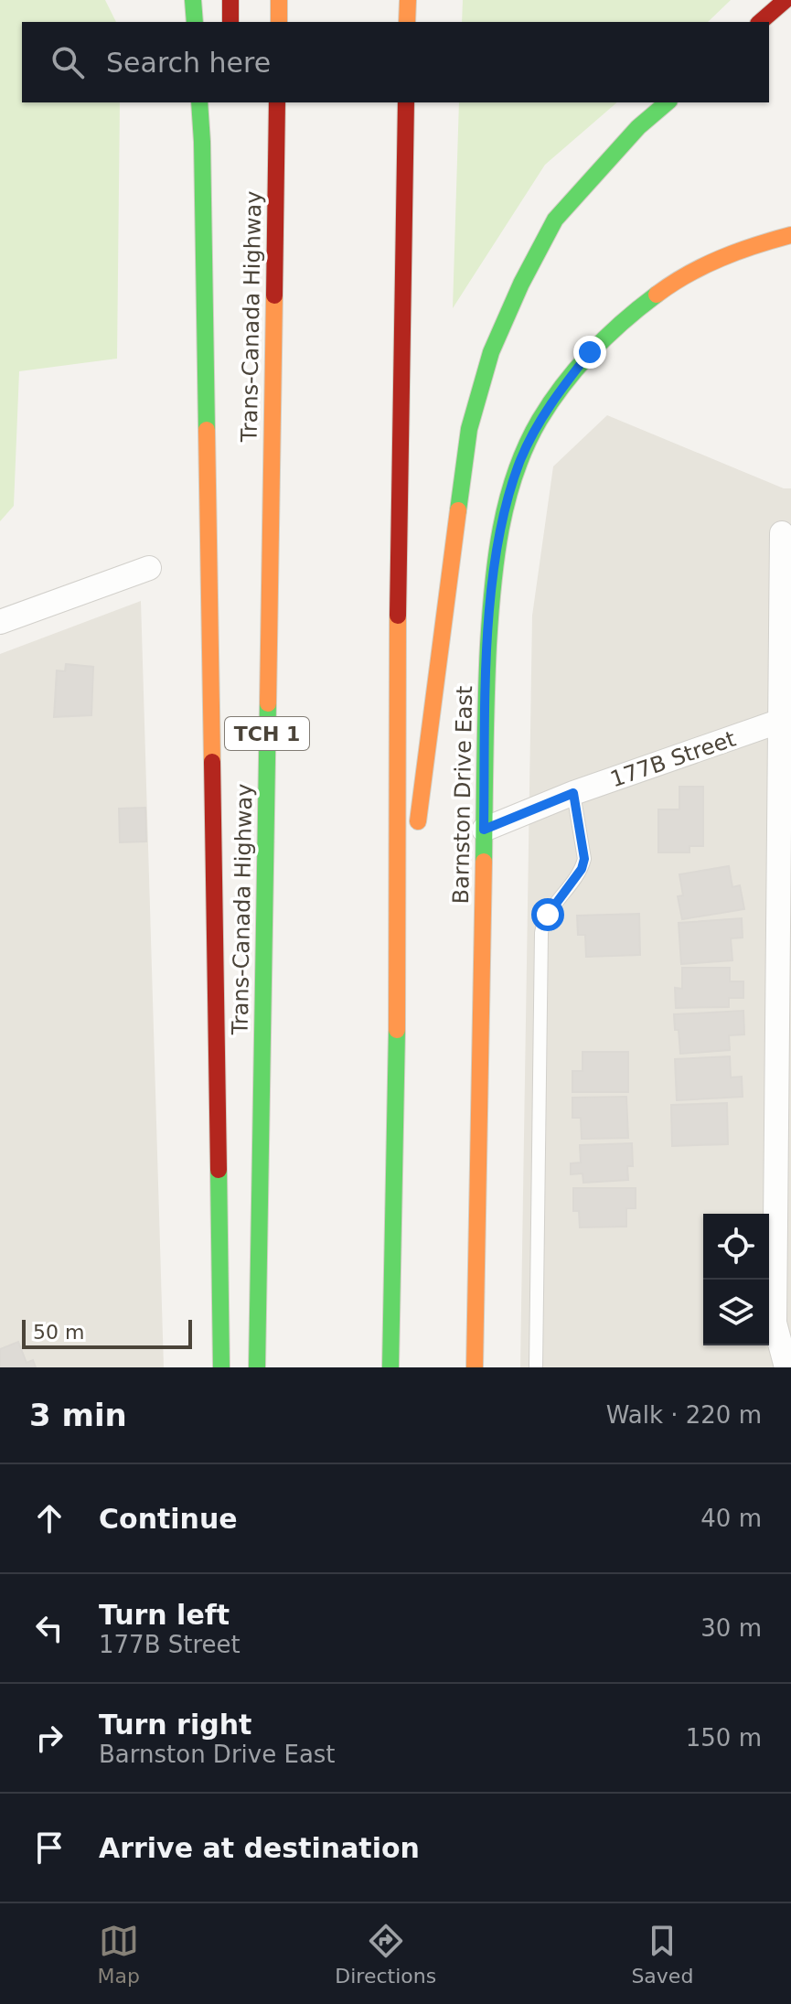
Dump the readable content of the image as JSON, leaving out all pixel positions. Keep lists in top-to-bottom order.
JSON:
{
  "streets": {
    "main road": ["Trans-Canada Highway", "TCH 1", "Barnston Drive East"],
    "street": ["177B Street"]
  },
  "crossings": [
    ["177B Street", "Barnston Drive East"]
  ],
  "scale_bar": "50 m",
  "page": {
    "search": "Search here",
    "scale": "50 m",
    "heading": ["3 min", "Walk · 220 m"],
    "list": [
      ["Continue", "40 m"],
      ["Turn left", "177B Street", "30 m"],
      ["Turn right", "Barnston Drive East", "150 m"],
      "Arrive at destination"
    ],
    "nav": ["Map", "Directions", "Saved"]
  }
}
